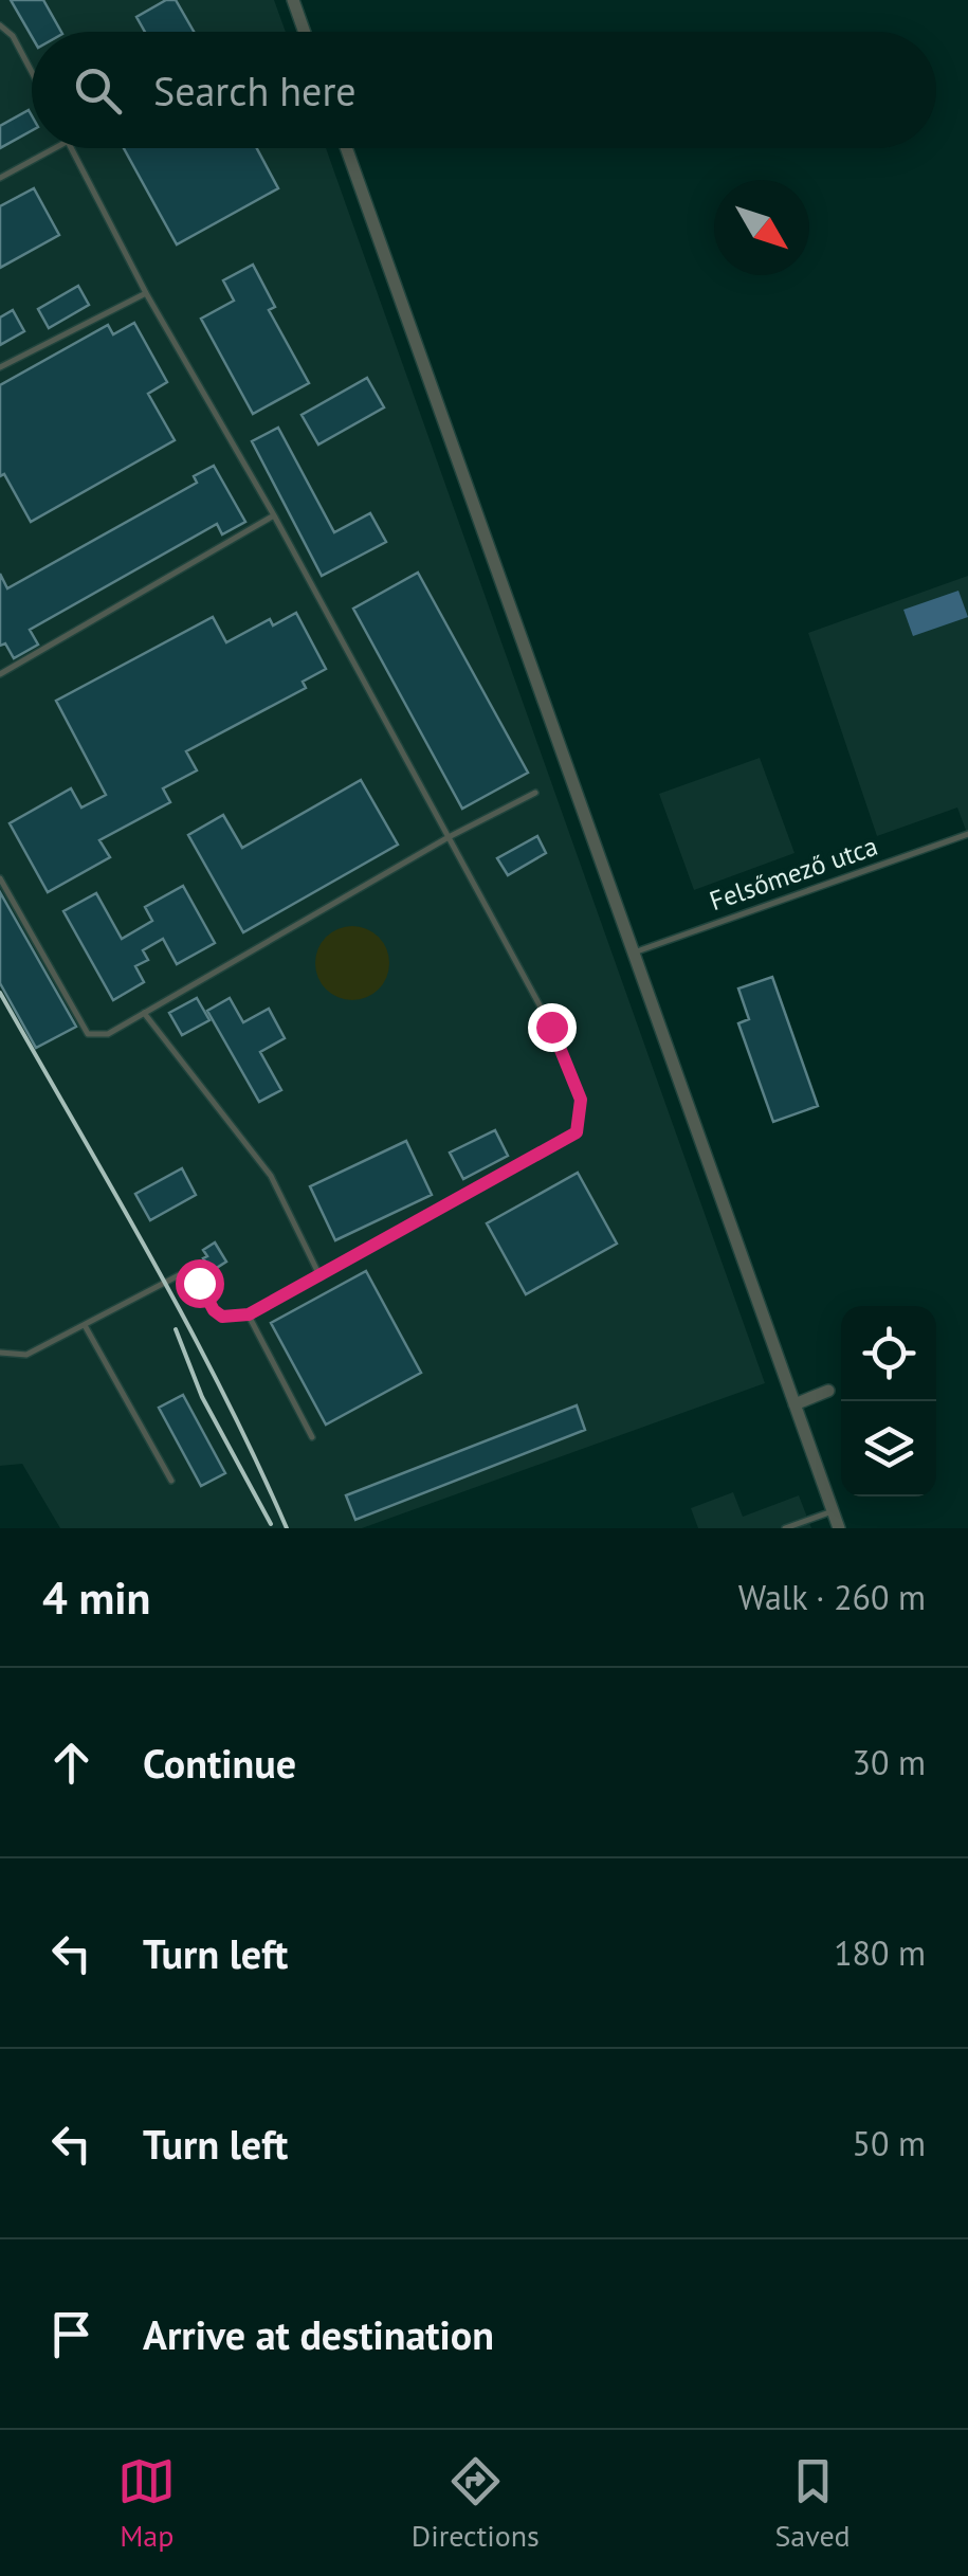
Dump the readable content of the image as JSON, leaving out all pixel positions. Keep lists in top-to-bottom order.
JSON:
{
  "streets": {
    "lane": ["Felsőmező utca"]
  },
  "north": "bottom right",
  "page": {
    "search": "Search here",
    "heading": ["4 min", "Walk · 260 m"],
    "list": [
      ["Continue", "30 m"],
      ["Turn left", "180 m"],
      ["Turn left", "50 m"],
      "Arrive at destination"
    ],
    "nav": ["Map", "Directions", "Saved"]
  }
}
